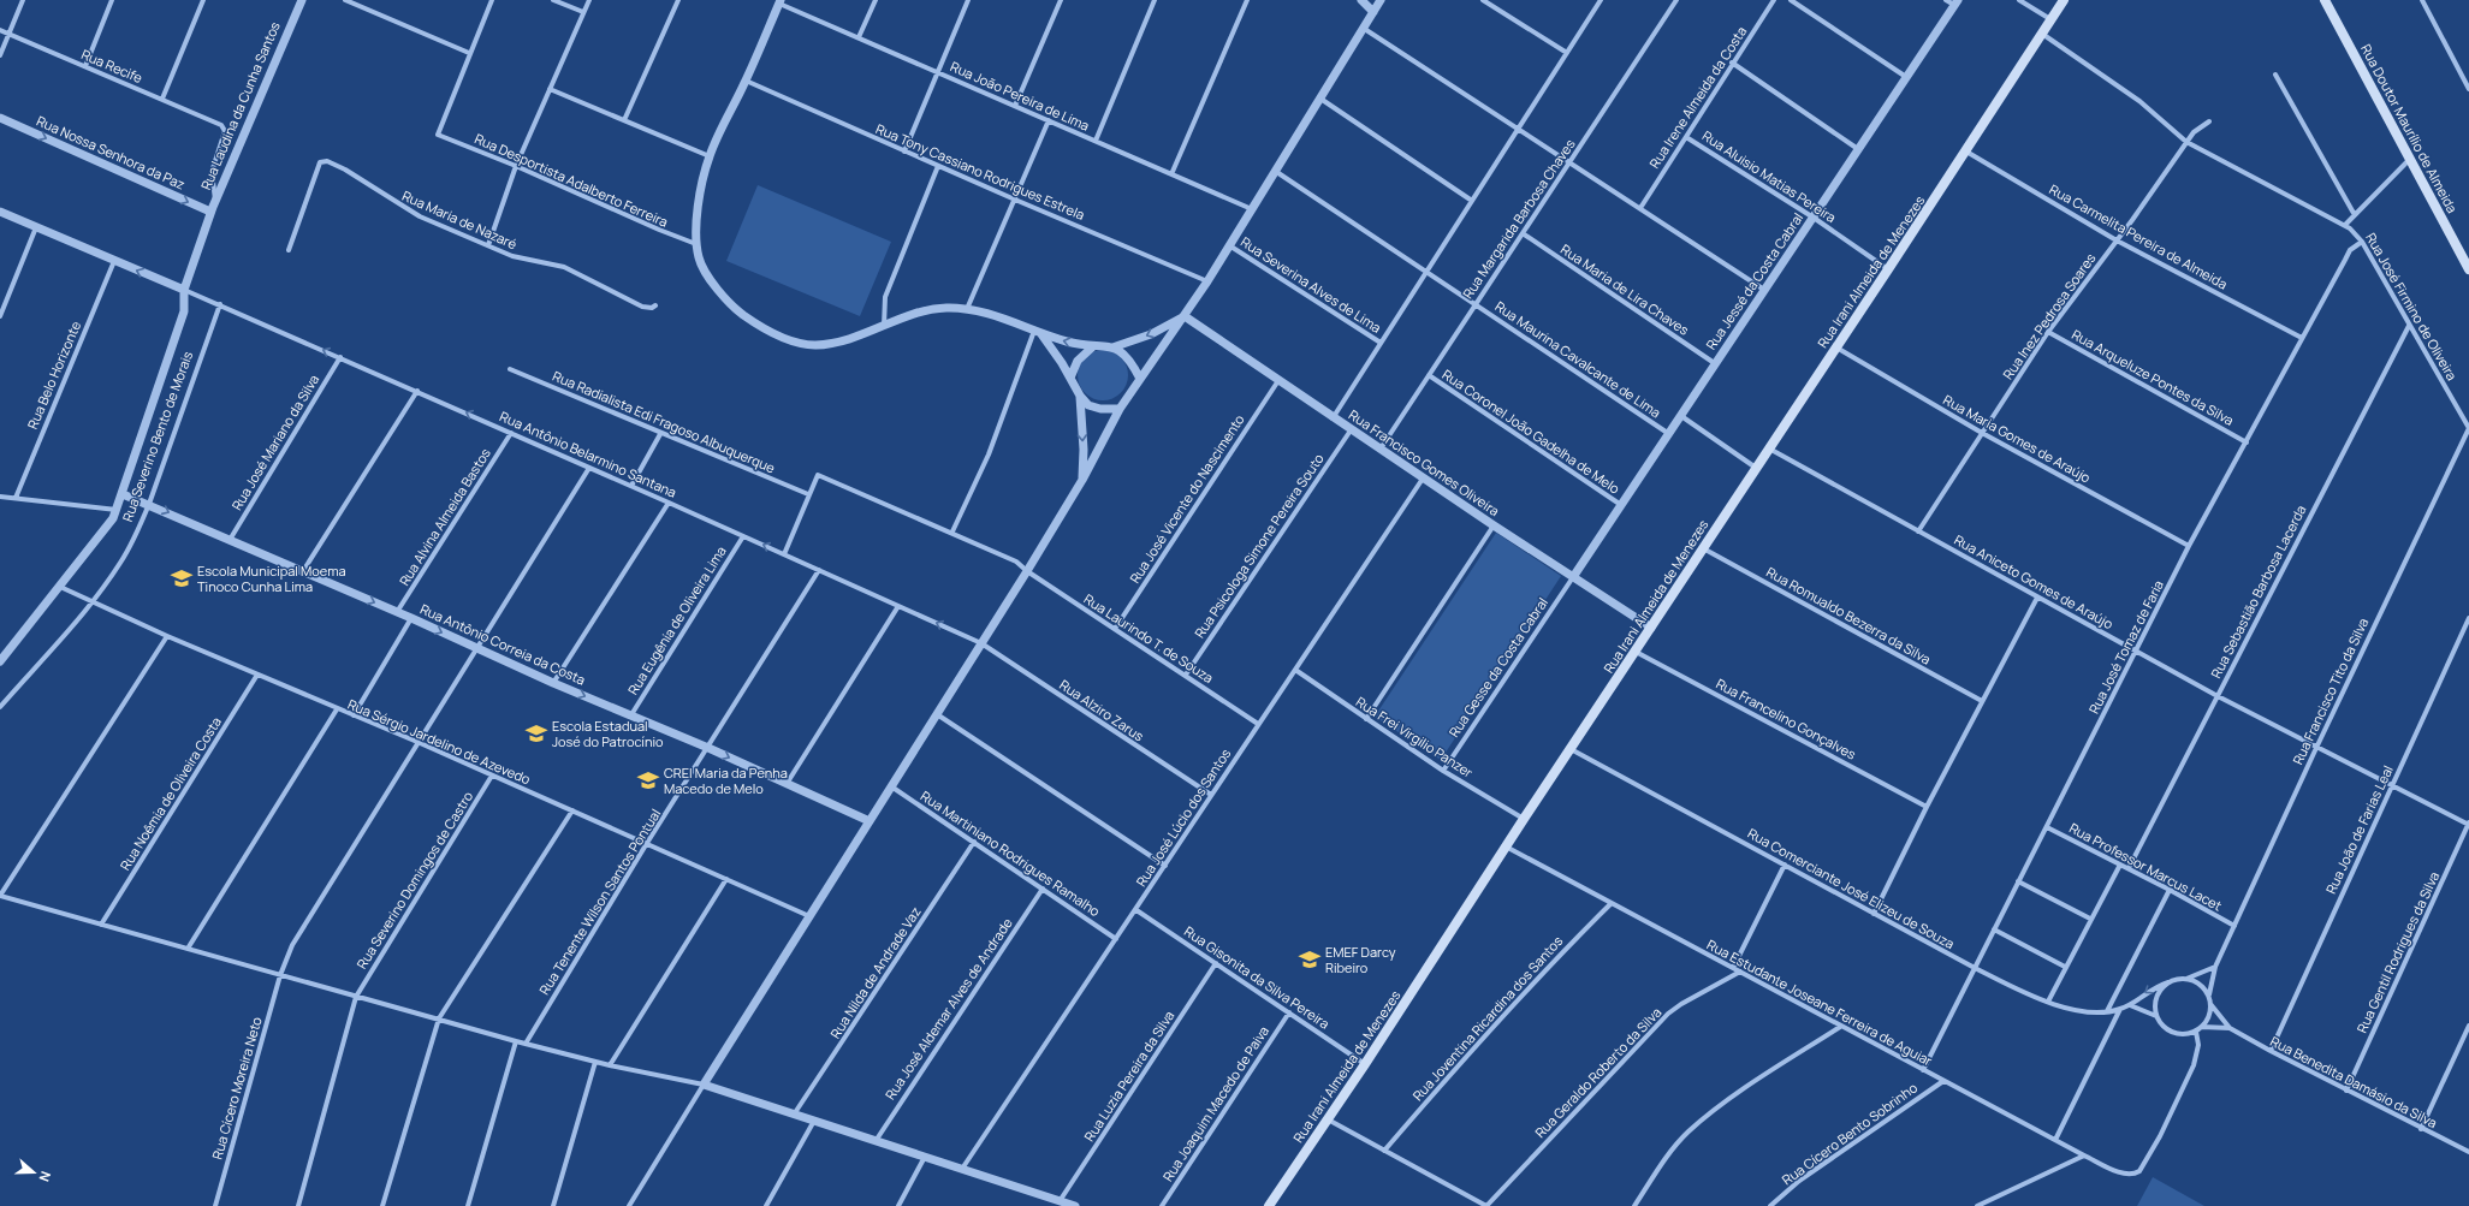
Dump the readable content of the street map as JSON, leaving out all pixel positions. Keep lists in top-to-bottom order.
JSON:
{
  "streets": {
    "main road": ["Rua Doutor Maurílio de Almeida", "Rua Irani Almeida de Menezes"],
    "street": [
      "Rua Recife",
      "Rua João Pereira de Lima",
      "Rua Irene Almeida da Costa",
      "Rua Laudina da Cunha Santos",
      "Rua Nossa Senhora da Paz",
      "Rua Tony Cassiano Rodrigues Estrela",
      "Rua Aluisio Matias Pereira",
      "Rua Desportista Adalberto Ferreira",
      "Rua Margarida Barbosa Chaves",
      "Rua Maria de Nazaré",
      "Rua Carmelita Pereira de Almeida",
      "Rua Jessé da Costa Cabral",
      "Rua Severina Alves de Lima",
      "Rua Maria de Lira Chaves",
      "Rua José Firmino de Oliveira",
      "Rua Inez Pedrosa Soares",
      "Rua Maurina Cavalcante de Lima",
      "Rua Belo Horizonte",
      "Rua Arqueluze Pontes da Silva",
      "Rua Radialista Edi Fragoso Albuquerque",
      "Rua Coronel João Gadelha de Melo",
      "Rua Severino Bento de Morais",
      "Rua Maria Gomes de Araújo",
      "Rua José Mariano da Silva",
      "Rua Antônio Belarmino Santana",
      "Rua Francisco Gomes Oliveira",
      "Rua José Vicente do Nascimento",
      "Rua Alvina Almeida Bastos",
      "Rua Psicologa Simone Pereira Souto",
      "Rua Aniceto Gomes de Araújo",
      "Rua Sebastião Barbosa Lacerda",
      "Rua Romualdo Bezerra da Silva",
      "Rua Eugênia de Oliveira Lima",
      "Rua Laurindo T. de Souza",
      "Rua Antônio Correia da Costa",
      "Rua José Tomaz de Faria",
      "Rua Gesse da Costa Cabral",
      "Rua Francisco Tito da Silva",
      "Rua Alziro Zarus",
      "Rua Francelino Gonçalves",
      "Rua Frei Virgilio Panzer",
      "Rua Sérgio Jardelino de Azevedo",
      "Rua Noêmia de Oliveira Costa",
      "Rua José Lúcio dos Santos",
      "Rua João de Farias Leal",
      "Rua Martiniano Rodrigues Ramalho",
      "Rua Professor Marcus Lacet",
      "Rua Severino Domingos de Castro",
      "Rua Comerciante José Elizeu de Souza",
      "Rua Tenente Wilson Santos Pontual",
      "Rua Gentil Rodrigues da Silva",
      "Rua Nilda de Andrade Vaz",
      "Rua Gisonita da Silva Pereira",
      "Rua Estudante Joseane Ferreira de Aguiar",
      "Rua José Aldemar Alves de Andrade",
      "Rua Joventina Ricardina dos Santos",
      "Rua Geraldo Roberto da Silva",
      "Rua Luzia Pereira da Silva",
      "Rua Benedita Damásio da Silva",
      "Rua Cícero Moreira Neto",
      "Rua Joaquim Macedo de Paiva",
      "Rua Cícero Bento Sobrinho"
    ]
  },
  "crossings": [
    ["Rua Recife", "Rua Laudina da Cunha Santos"],
    ["Rua Irene Almeida da Costa", "Rua Aluisio Matias Pereira"],
    ["Rua Laudina da Cunha Santos", "Rua Severino Bento de Morais"],
    ["Rua Nossa Senhora da Paz", "Rua Severino Bento de Morais"],
    ["Rua Aluisio Matias Pereira", "Rua Irani Almeida de Menezes"],
    ["Rua Aluisio Matias Pereira", "Rua Jessé da Costa Cabral"],
    ["Rua Margarida Barbosa Chaves", "Rua Maria de Lira Chaves"],
    ["Rua Margarida Barbosa Chaves", "Rua Maurina Cavalcante de Lima"],
    ["Rua Margarida Barbosa Chaves", "Rua Coronel João Gadelha de Melo"],
    ["Rua Margarida Barbosa Chaves", "Rua Francisco Gomes Oliveira"],
    ["Rua Carmelita Pereira de Almeida", "Rua Irani Almeida de Menezes"],
    ["Rua Carmelita Pereira de Almeida", "Rua Inez Pedrosa Soares"],
    ["Rua Carmelita Pereira de Almeida", "Rua José Tomaz de Faria"],
    ["Rua Irani Almeida de Menezes", "Rua José Firmino de Oliveira"],
    ["Rua Irani Almeida de Menezes", "Rua Maria Gomes de Araújo"],
    ["Rua Irani Almeida de Menezes", "Rua Francisco Gomes Oliveira"],
    ["Rua Irani Almeida de Menezes", "Rua Aniceto Gomes de Araújo"],
    ["Rua Irani Almeida de Menezes", "Rua Romualdo Bezerra da Silva"],
    ["Rua Irani Almeida de Menezes", "Rua Francelino Gonçalves"],
    ["Rua Irani Almeida de Menezes", "Rua Frei Virgilio Panzer"],
    ["Rua Irani Almeida de Menezes", "Rua Comerciante José Elizeu de Souza"],
    ["Rua Irani Almeida de Menezes", "Rua Gisonita da Silva Pereira"],
    ["Rua Irani Almeida de Menezes", "Rua Estudante Joseane Ferreira de Aguiar"],
    ["Rua Jessé da Costa Cabral", "Rua Maria de Lira Chaves"],
    ["Rua Jessé da Costa Cabral", "Rua Maurina Cavalcante de Lima"],
    ["Rua Jessé da Costa Cabral", "Rua Coronel João Gadelha de Melo"],
    ["Rua Jessé da Costa Cabral", "Rua Francisco Gomes Oliveira"],
    ["Rua Jessé da Costa Cabral", "Rua Gesse da Costa Cabral"],
    ["Rua José Firmino de Oliveira", "Rua Inez Pedrosa Soares"],
    ["Rua José Firmino de Oliveira", "Rua Sebastião Barbosa Lacerda"],
    ["Rua José Firmino de Oliveira", "Rua José Tomaz de Faria"],
    ["Rua José Firmino de Oliveira", "Rua Francisco Tito da Silva"],
    ["Rua Inez Pedrosa Soares", "Rua Arqueluze Pontes da Silva"],
    ["Rua Inez Pedrosa Soares", "Rua Maria Gomes de Araújo"],
    ["Rua Inez Pedrosa Soares", "Rua Aniceto Gomes de Araújo"],
    ["Rua Arqueluze Pontes da Silva", "Rua José Tomaz de Faria"],
    ["Rua Severino Bento de Morais", "Rua Antônio Belarmino Santana"],
    ["Rua Severino Bento de Morais", "Rua Antônio Correia da Costa"],
    ["Rua Severino Bento de Morais", "Rua Sérgio Jardelino de Azevedo"],
    ["Rua Maria Gomes de Araújo", "Rua José Tomaz de Faria"],
    ["Rua José Mariano da Silva", "Rua Antônio Belarmino Santana"],
    ["Rua José Mariano da Silva", "Rua Antônio Correia da Costa"],
    ["Rua Antônio Belarmino Santana", "Rua Alvina Almeida Bastos"],
    ["Rua Antônio Belarmino Santana", "Rua Eugênia de Oliveira Lima"],
    ["Rua Antônio Belarmino Santana", "Rua Alziro Zarus"],
    ["Rua Antônio Belarmino Santana", "Rua Tenente Wilson Santos Pontual"],
    ["Rua Antônio Belarmino Santana", "Rua Cícero Moreira Neto"],
    ["Rua Francisco Gomes Oliveira", "Rua José Vicente do Nascimento"],
    ["Rua Francisco Gomes Oliveira", "Rua Psicologa Simone Pereira Souto"],
    ["Rua Francisco Gomes Oliveira", "Rua Gesse da Costa Cabral"],
    ["Rua Francisco Gomes Oliveira", "Rua José Lúcio dos Santos"],
    ["Rua José Vicente do Nascimento", "Rua Laurindo T. de Souza"],
    ["Rua Alvina Almeida Bastos", "Rua Antônio Correia da Costa"],
    ["Rua Psicologa Simone Pereira Souto", "Rua Laurindo T. de Souza"],
    ["Rua Aniceto Gomes de Araújo", "Rua Sebastião Barbosa Lacerda"],
    ["Rua Aniceto Gomes de Araújo", "Rua José Tomaz de Faria"],
    ["Rua Aniceto Gomes de Araújo", "Rua Francisco Tito da Silva"],
    ["Rua Aniceto Gomes de Araújo", "Rua João de Farias Leal"],
    ["Rua Aniceto Gomes de Araújo", "Rua Gentil Rodrigues da Silva"],
    ["Rua Sebastião Barbosa Lacerda", "Rua Professor Marcus Lacet"],
    ["Rua Eugênia de Oliveira Lima", "Rua Antônio Correia da Costa"],
    ["Rua Laurindo T. de Souza", "Rua José Lúcio dos Santos"],
    ["Rua Antônio Correia da Costa", "Rua Tenente Wilson Santos Pontual"],
    ["Rua Antônio Correia da Costa", "Rua Cícero Moreira Neto"],
    ["Rua José Tomaz de Faria", "Rua Professor Marcus Lacet"],
    ["Rua José Tomaz de Faria", "Rua Comerciante José Elizeu de Souza"],
    ["Rua José Tomaz de Faria", "Rua Estudante Joseane Ferreira de Aguiar"],
    ["Rua Gesse da Costa Cabral", "Rua Frei Virgilio Panzer"],
    ["Rua Francisco Tito da Silva", "Rua Professor Marcus Lacet"],
    ["Rua Francisco Tito da Silva", "Rua Comerciante José Elizeu de Souza"],
    ["Rua Francisco Tito da Silva", "Rua Estudante Joseane Ferreira de Aguiar"],
    ["Rua Francisco Tito da Silva", "Rua Benedita Damásio da Silva"],
    ["Rua Alziro Zarus", "Rua José Lúcio dos Santos"],
    ["Rua Frei Virgilio Panzer", "Rua José Lúcio dos Santos"],
    ["Rua Sérgio Jardelino de Azevedo", "Rua Noêmia de Oliveira Costa"],
    ["Rua Sérgio Jardelino de Azevedo", "Rua Severino Domingos de Castro"],
    ["Rua Sérgio Jardelino de Azevedo", "Rua Tenente Wilson Santos Pontual"],
    ["Rua Sérgio Jardelino de Azevedo", "Rua Cícero Moreira Neto"],
    ["Rua José Lúcio dos Santos", "Rua Martiniano Rodrigues Ramalho"],
    ["Rua José Lúcio dos Santos", "Rua Gisonita da Silva Pereira"],
    ["Rua João de Farias Leal", "Rua Benedita Damásio da Silva"],
    ["Rua Martiniano Rodrigues Ramalho", "Rua Nilda de Andrade Vaz"],
    ["Rua Martiniano Rodrigues Ramalho", "Rua José Aldemar Alves de Andrade"],
    ["Rua Comerciante José Elizeu de Souza", "Rua Estudante Joseane Ferreira de Aguiar"],
    ["Rua Comerciante José Elizeu de Souza", "Rua Benedita Damásio da Silva"],
    ["Rua Gentil Rodrigues da Silva", "Rua Benedita Damásio da Silva"],
    ["Rua Gisonita da Silva Pereira", "Rua Luzia Pereira da Silva"],
    ["Rua Gisonita da Silva Pereira", "Rua Joaquim Macedo de Paiva"],
    ["Rua Estudante Joseane Ferreira de Aguiar", "Rua Joventina Ricardina dos Santos"],
    ["Rua Estudante Joseane Ferreira de Aguiar", "Rua Geraldo Roberto da Silva"],
    ["Rua Estudante Joseane Ferreira de Aguiar", "Rua Benedita Damásio da Silva"],
    ["Rua Estudante Joseane Ferreira de Aguiar", "Rua Cícero Bento Sobrinho"]
  ],
  "one_way": ["Rua Nossa Senhora da Paz", "Rua Antônio Belarmino Santana", "Rua Antônio Correia da Costa"],
  "places": {
    "school or university": [
      "Escola Municipal Moema Tinoco Cunha Lima",
      "Escola Estadual José do Patrocínio",
      "CREI Maria da Penha Macedo de Melo",
      "EMEF Darcy Ribeiro"
    ]
  },
  "north": "right"
}
